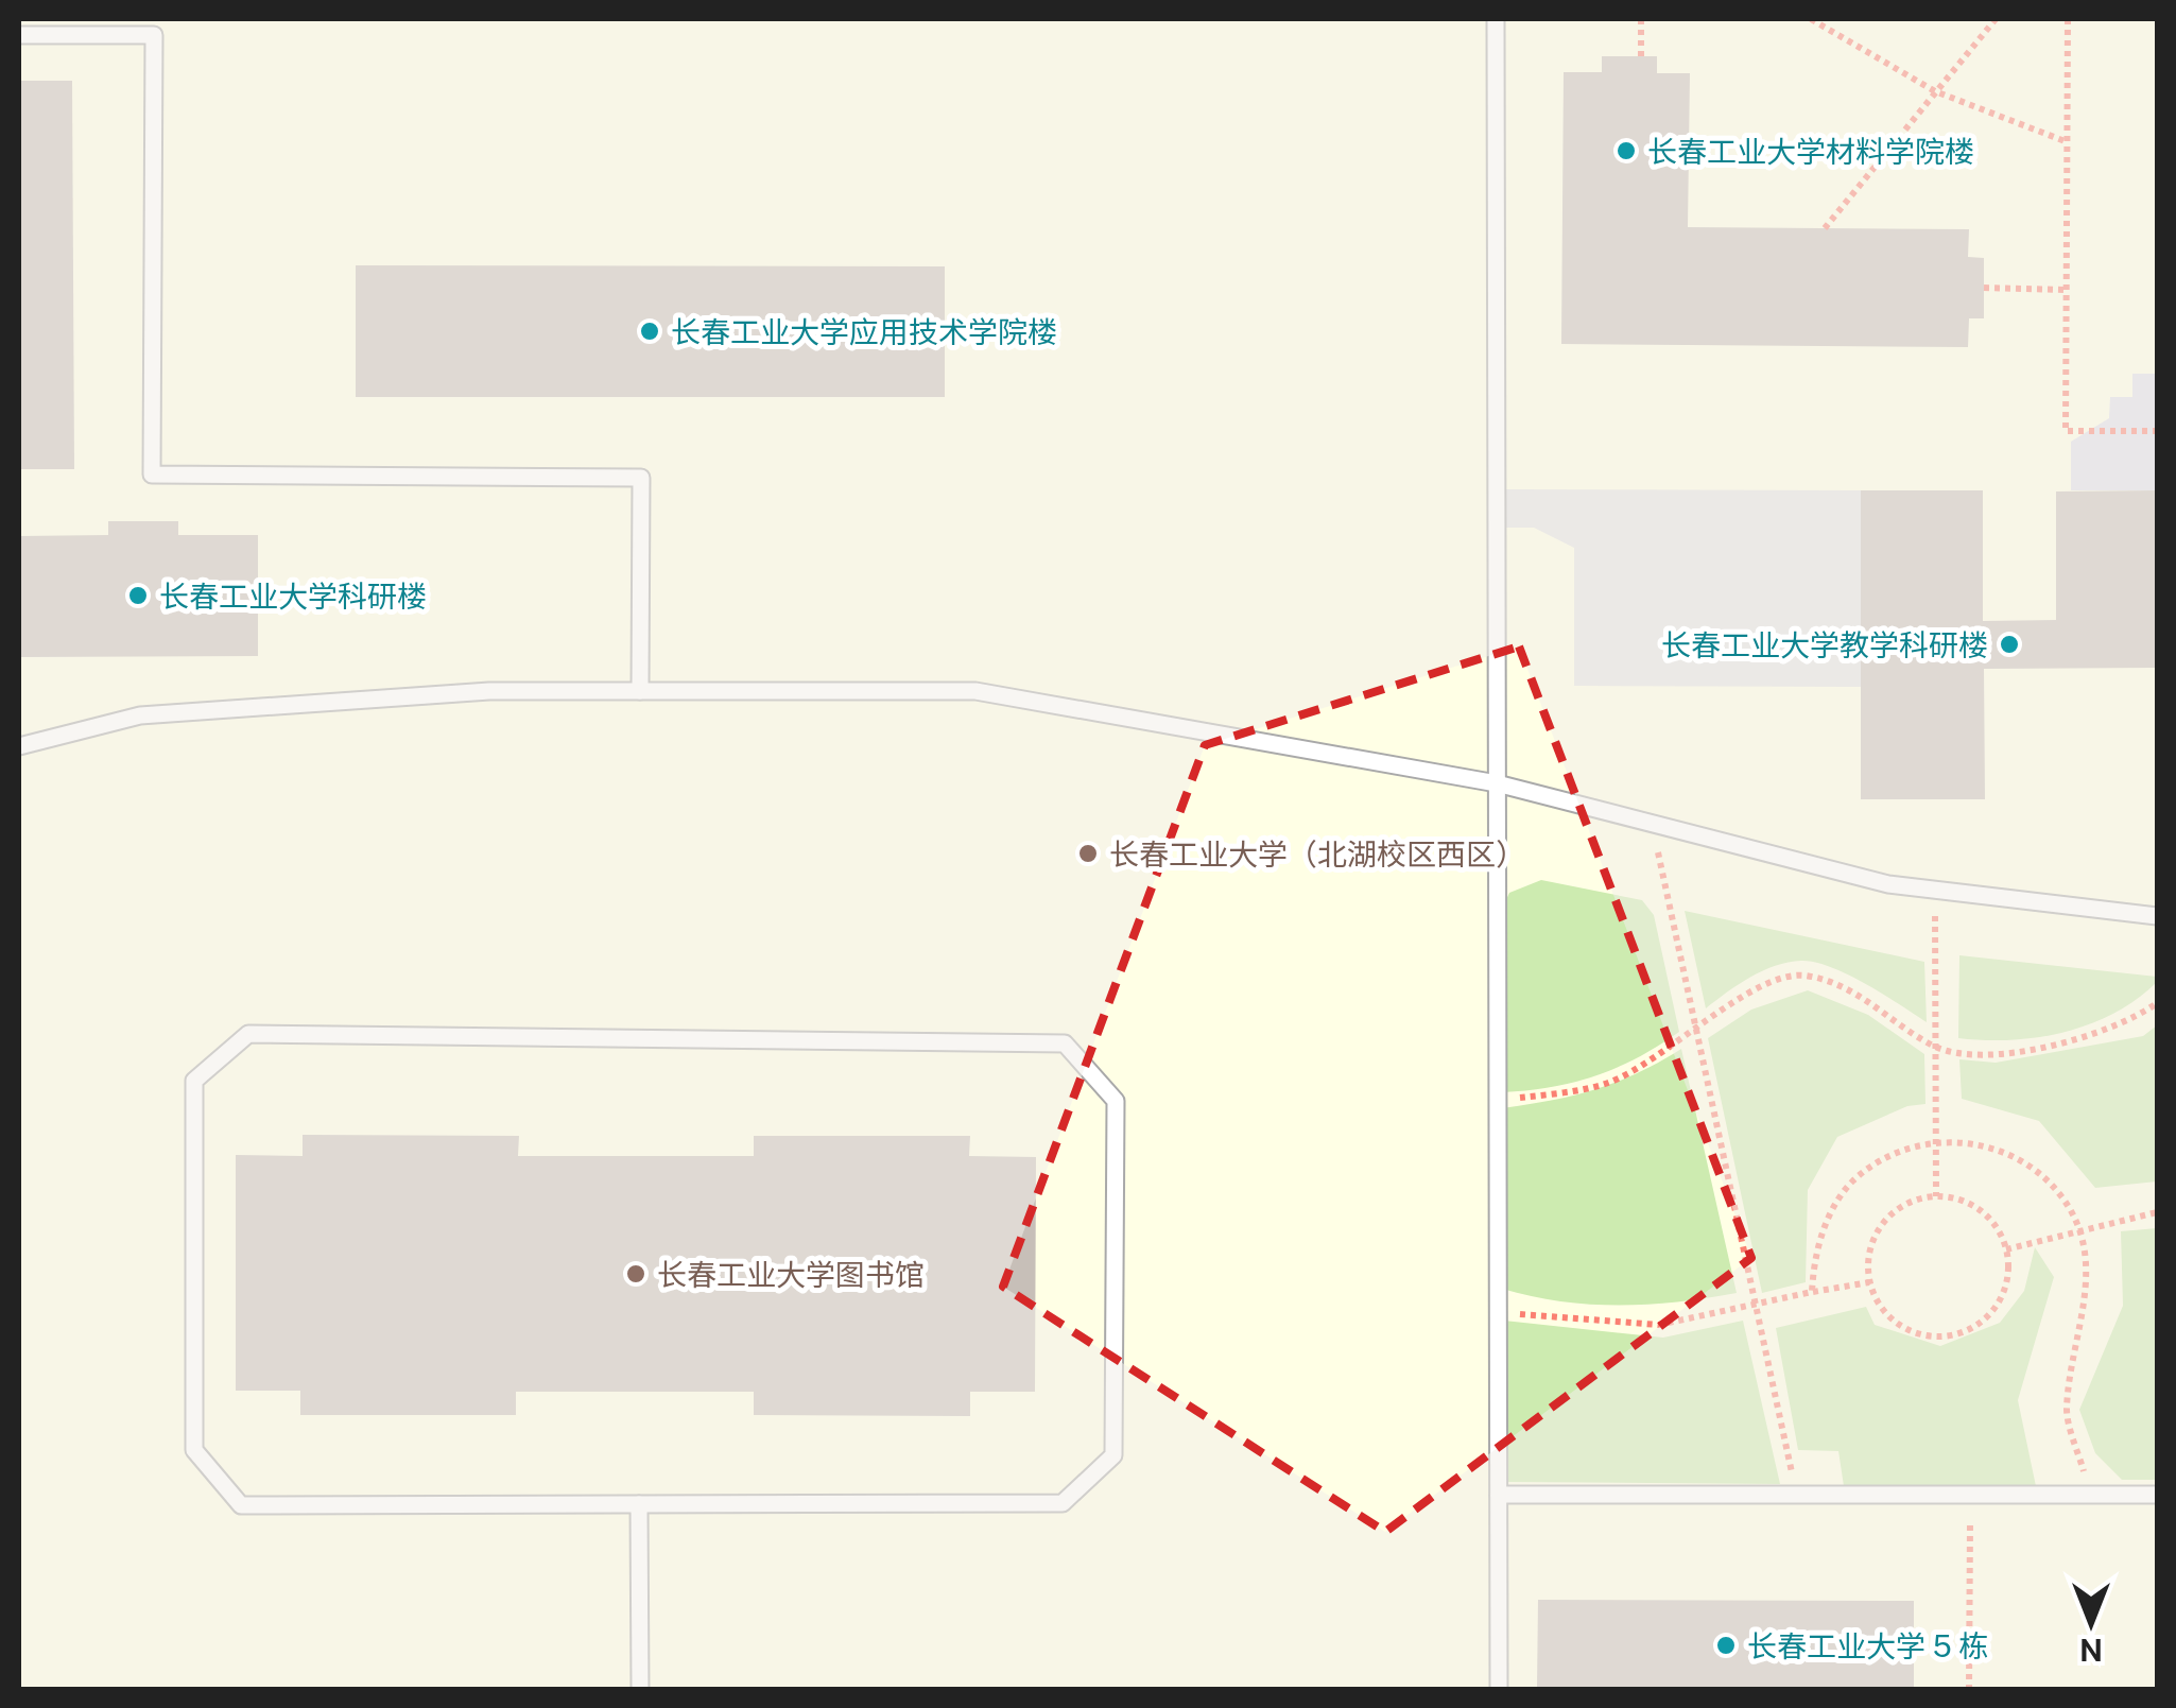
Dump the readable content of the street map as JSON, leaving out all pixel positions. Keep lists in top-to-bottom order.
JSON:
{
  "places": [
    "长春工业大学材料学院楼",
    "长春工业大学应用技术学院楼",
    "长春工业大学科研楼",
    "长春工业大学教学科研楼",
    "长春工业大学（北湖校区西区）",
    "长春工业大学图书馆",
    "长春工业大学 5 栋"
  ],
  "north": "bottom"
}
